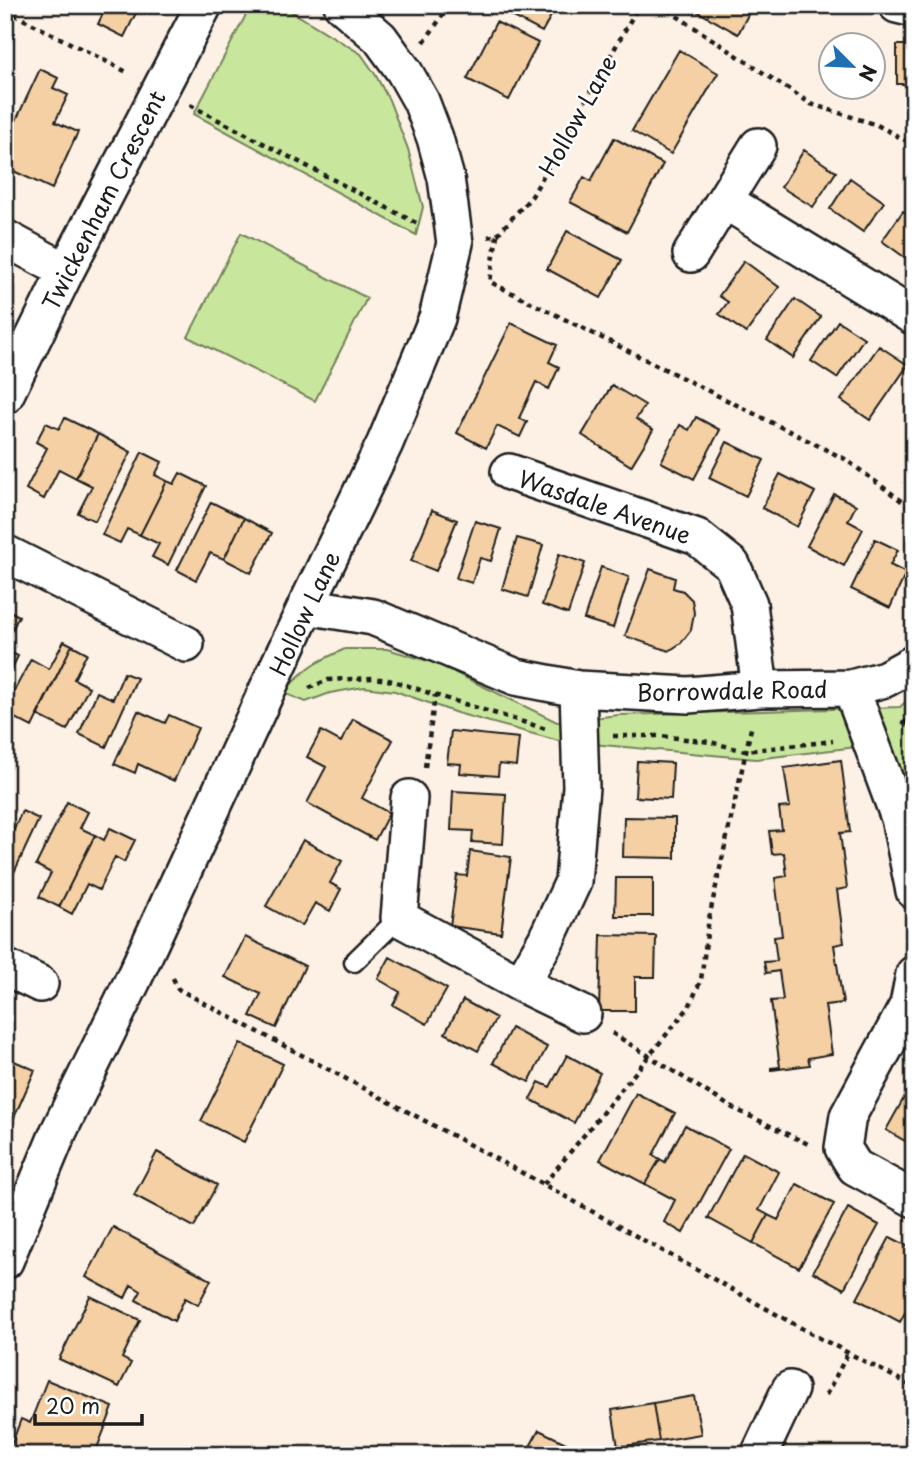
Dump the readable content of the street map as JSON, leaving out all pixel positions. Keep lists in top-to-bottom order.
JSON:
{
  "streets": {
    "street": [
      "Hollow Lane",
      "Twickenham Crescent",
      "Wasdale Avenue",
      "Borrowdale Road"
    ]
  },
  "crossings": [
    ["Hollow Lane", "Borrowdale Road"],
    ["Wasdale Avenue", "Borrowdale Road"]
  ],
  "scale_bar": "20 m",
  "north": "bottom right"
}
